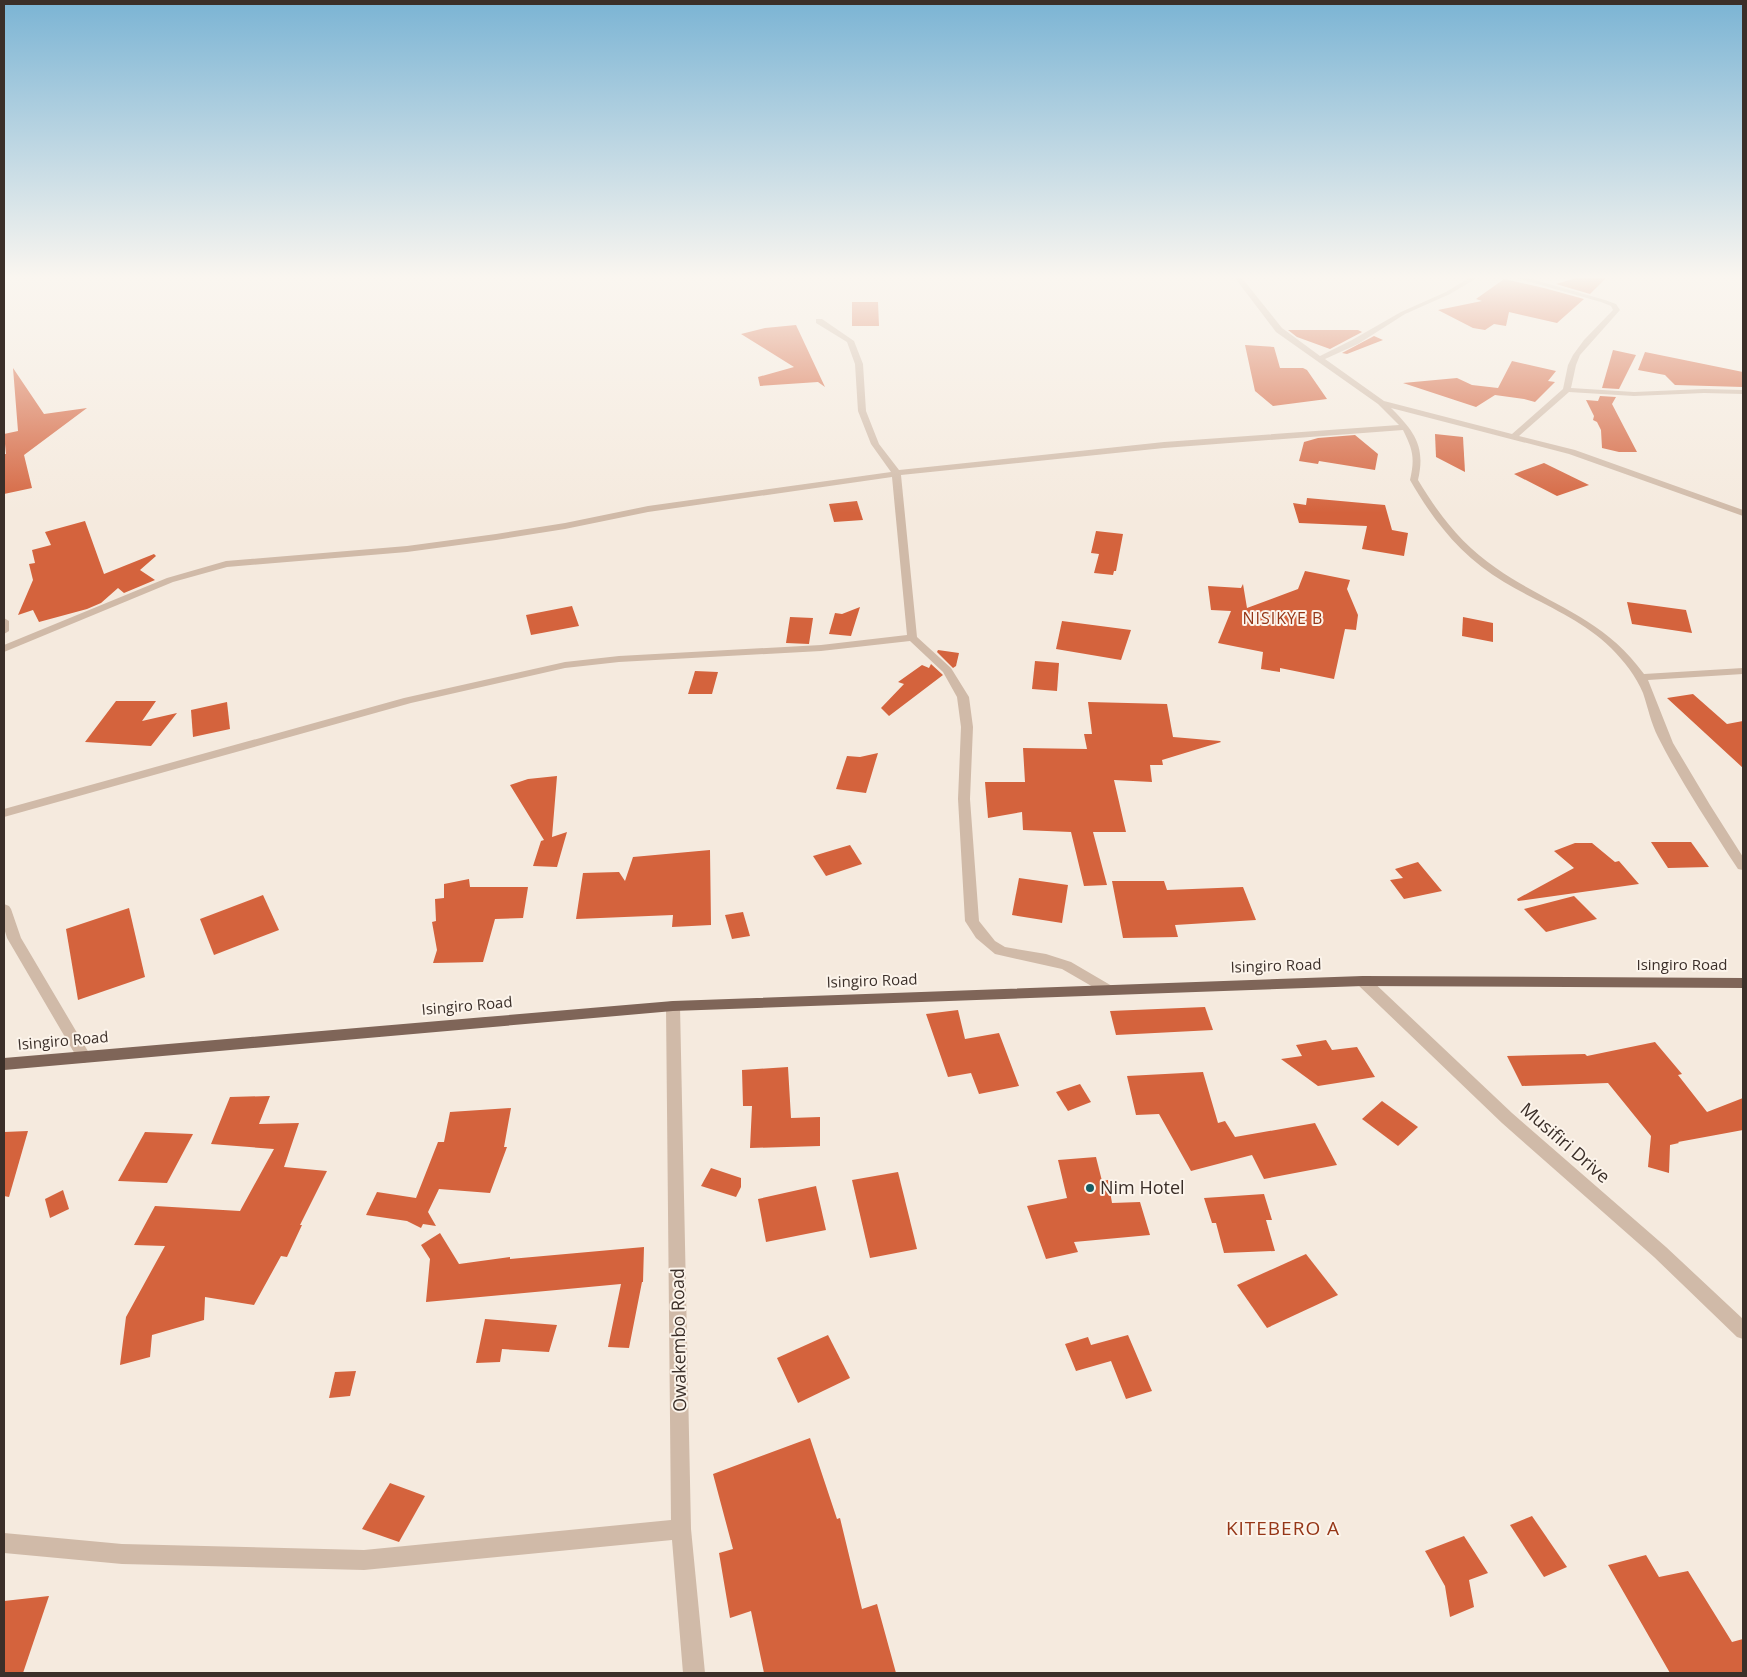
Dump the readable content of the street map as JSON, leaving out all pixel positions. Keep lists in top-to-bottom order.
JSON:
{
  "streets": {
    "main road": ["Isingiro Road"],
    "street": ["Musifiri Drive", "Owakembo Road"]
  },
  "crossings": [
    ["Isingiro Road", "Musifiri Drive"],
    ["Isingiro Road", "Owakembo Road"]
  ],
  "districts": ["NISIKYE B", "KITEBERO A"],
  "places": ["Nim Hotel"]
}
